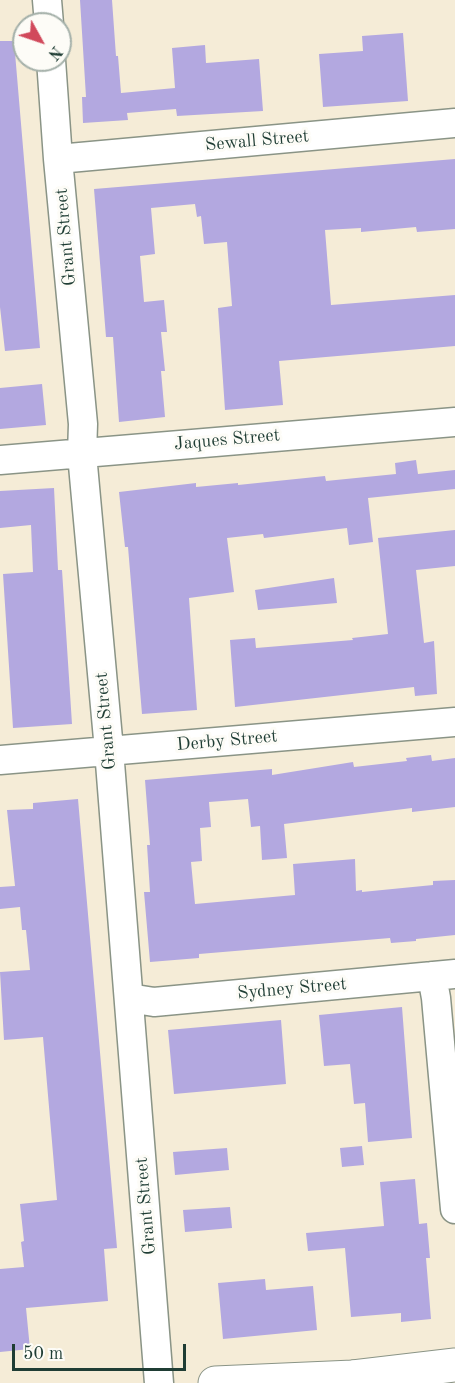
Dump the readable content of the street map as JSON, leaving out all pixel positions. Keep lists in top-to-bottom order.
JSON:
{
  "streets": {
    "street": [
      "Sewall Street",
      "Grant Street",
      "Jaques Street",
      "Derby Street",
      "Sydney Street"
    ]
  },
  "crossings": [
    ["Sewall Street", "Grant Street"],
    ["Grant Street", "Jaques Street"],
    ["Grant Street", "Derby Street"],
    ["Grant Street", "Sydney Street"]
  ],
  "scale_bar": "50 m",
  "north": "bottom right"
}
